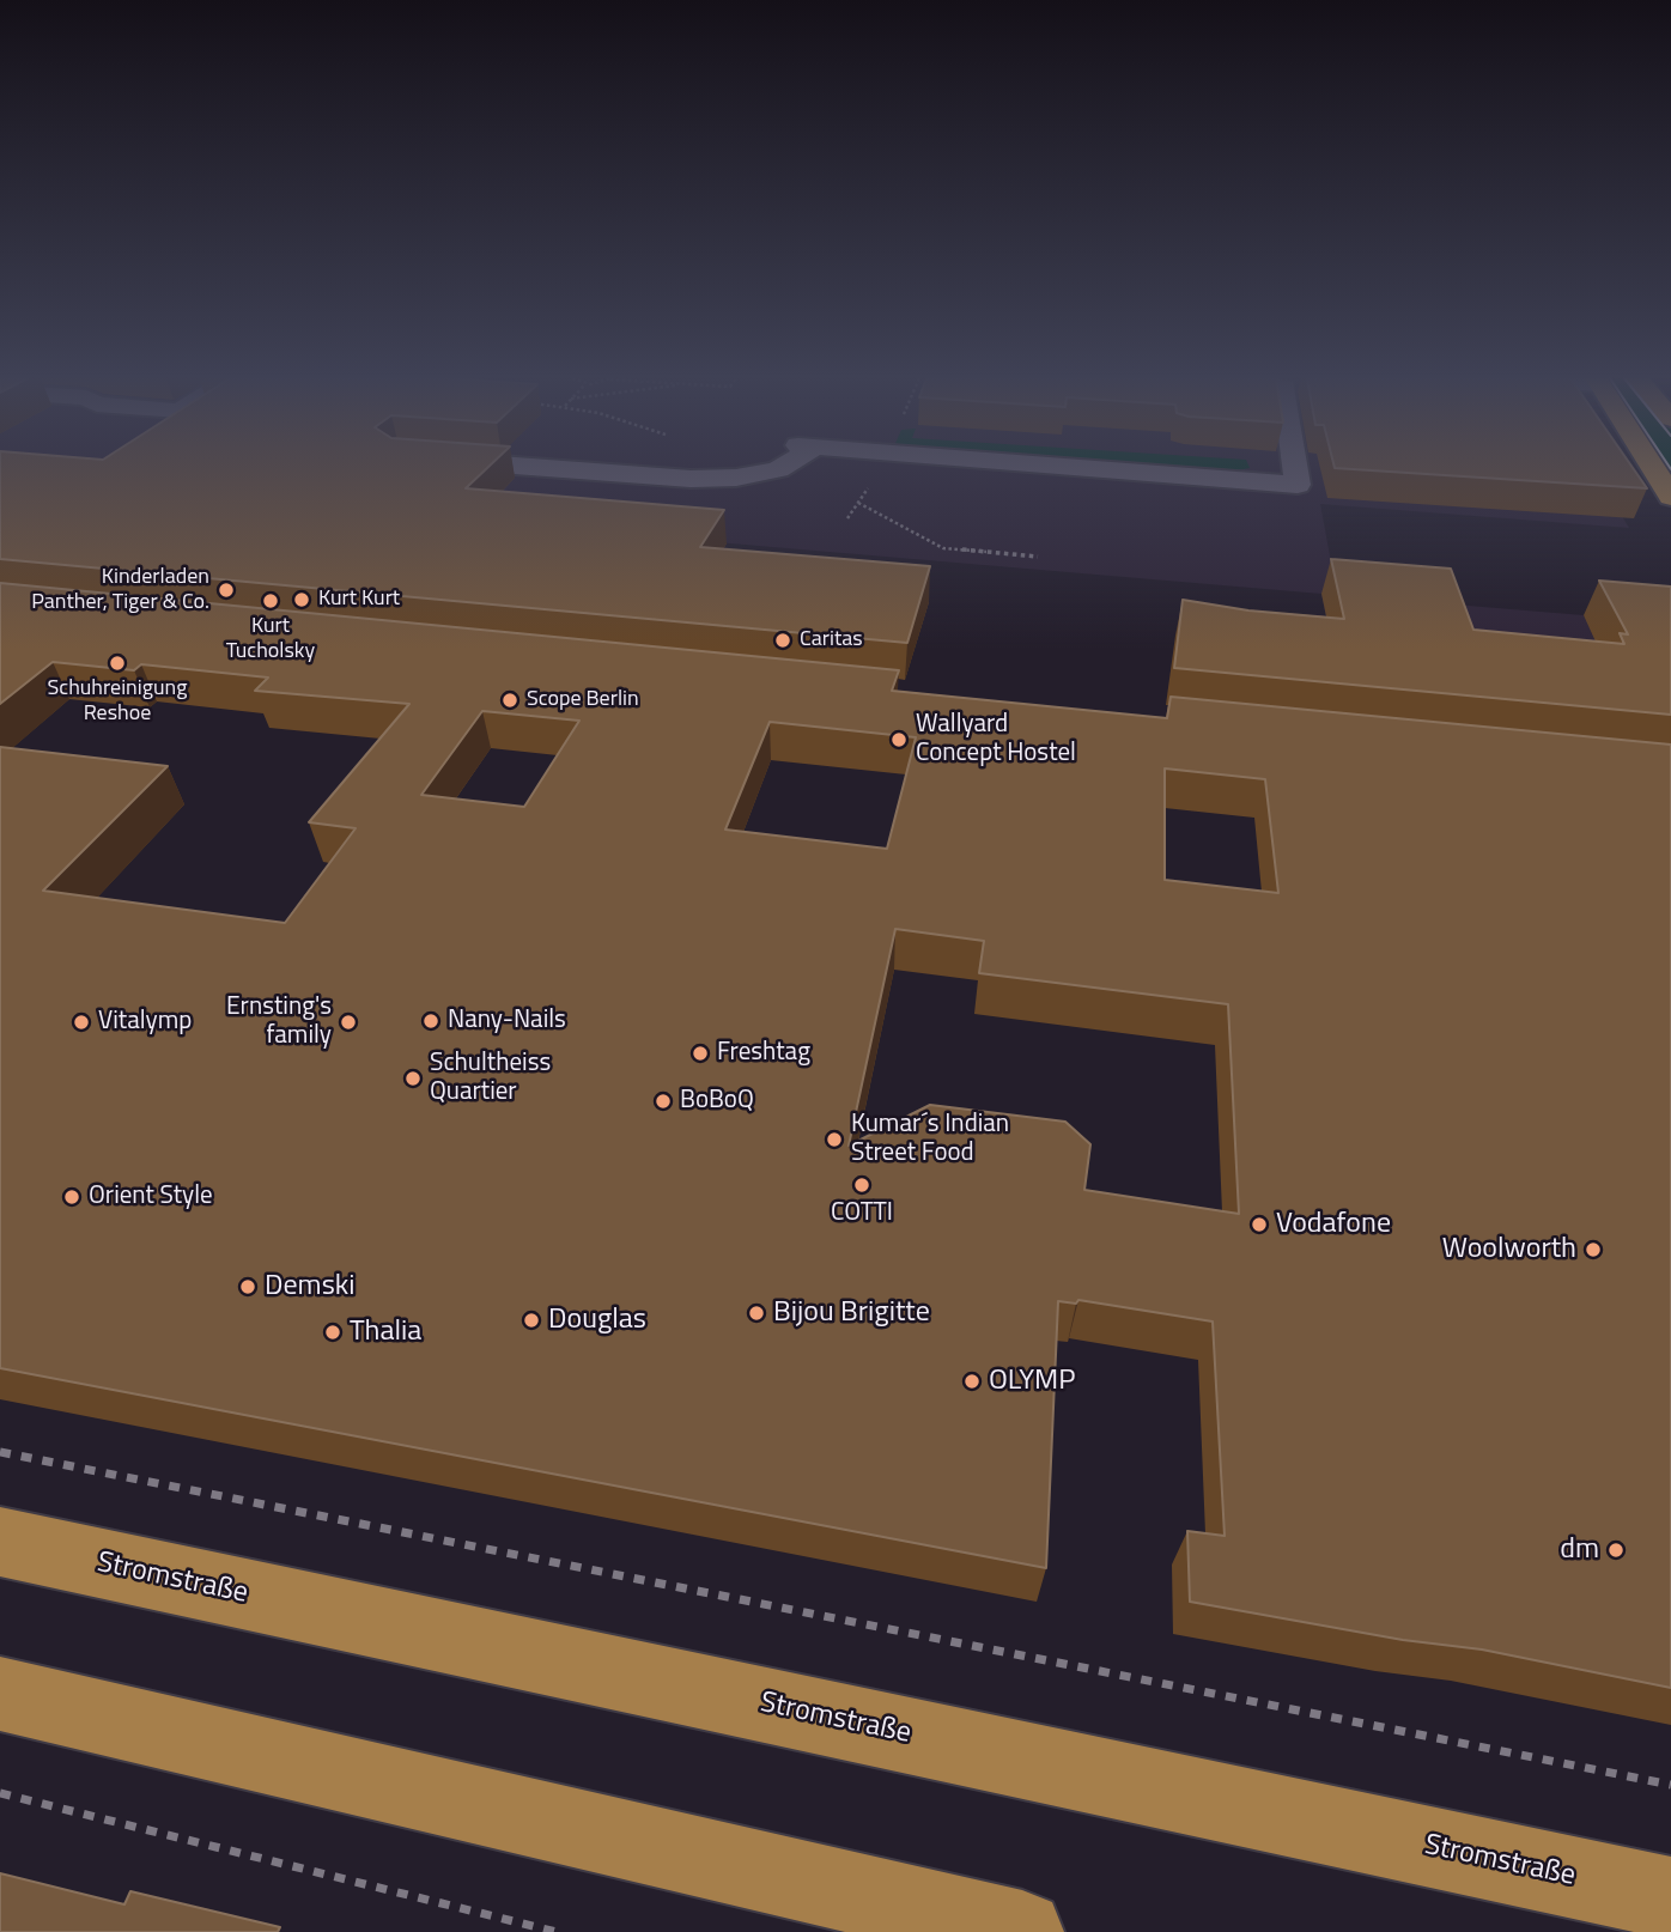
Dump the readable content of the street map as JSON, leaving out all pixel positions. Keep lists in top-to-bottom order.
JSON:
{
  "streets": {
    "main road": ["Stromstraße"]
  },
  "places": [
    "Kinderladen Panther, Tiger & Co.",
    "Kurt Kurt",
    "Kurt Tucholsky",
    "Caritas",
    "Schuhreinigung Reshoe",
    "Scope Berlin",
    "Wallyard Concept Hostel",
    "Nany-Nails",
    "Vitalymp",
    "Ernsting's family",
    "Freshtag",
    "Schultheiss Quartier",
    "BoBoQ",
    "Kumar´s Indian Street Food",
    "COTTI",
    "Orient Style",
    "Vodafone",
    "Woolworth",
    "Demski",
    "Bijou Brigitte",
    "Douglas",
    "Thalia",
    "OLYMP",
    "dm"
  ]
}
